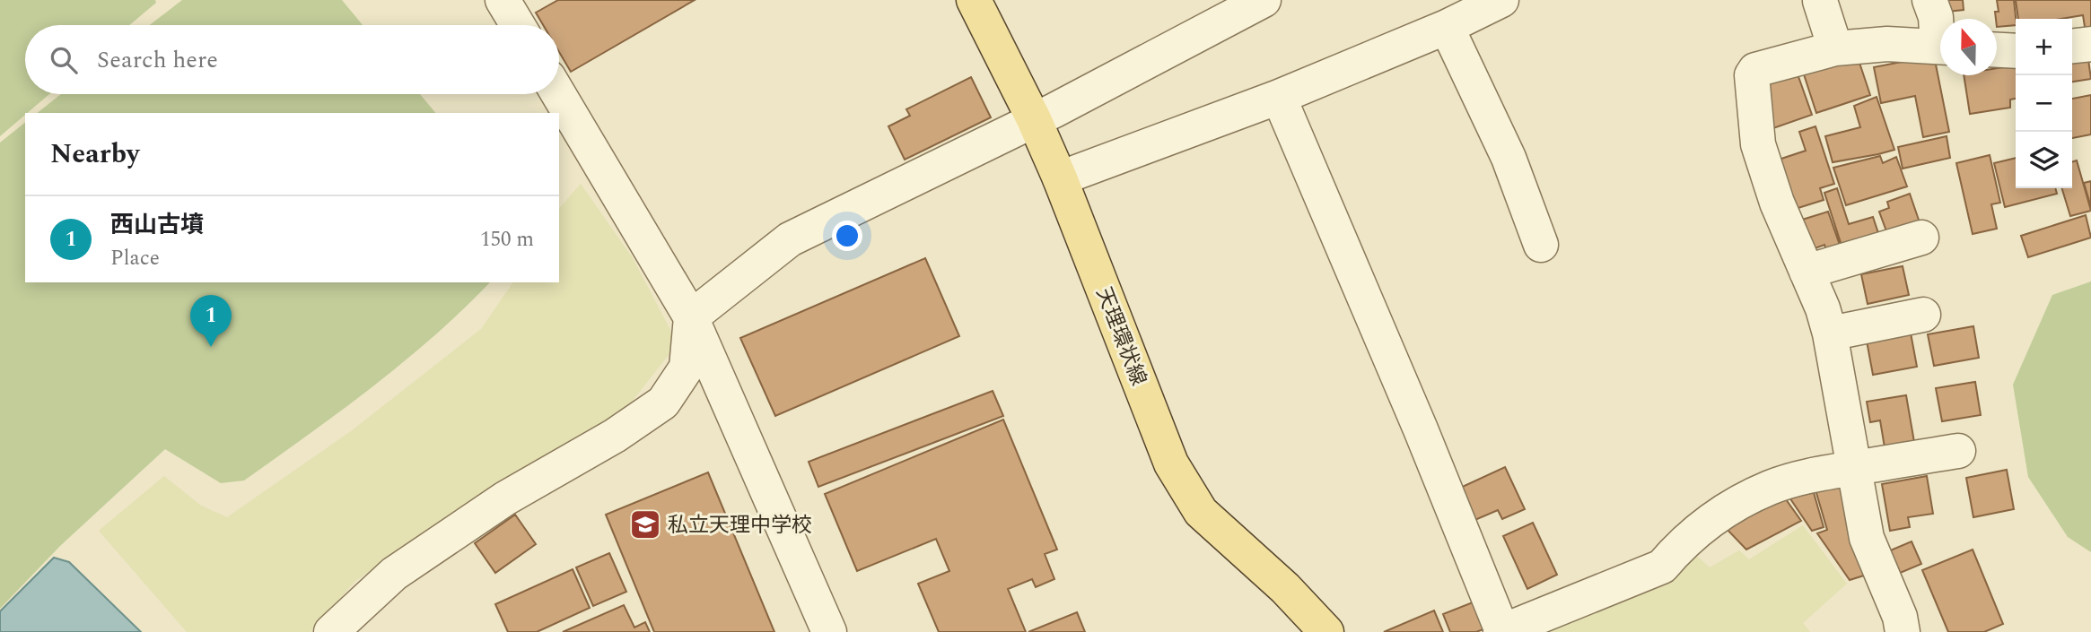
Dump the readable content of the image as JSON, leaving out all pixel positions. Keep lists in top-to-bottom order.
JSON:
{
  "streets": {
    "main road": ["天理環状線"]
  },
  "places": {
    "school or university": ["私立天理中学校"]
  },
  "north": "top",
  "page": {
    "map_buttons": ["+", "−"],
    "search": "Search here",
    "heading": "Nearby",
    "list": [
      {
        "mark": "1",
        "name": "西山古墳",
        "note": "Place",
        "value": "150 m"
      }
    ],
    "pins": "1"
  }
}
